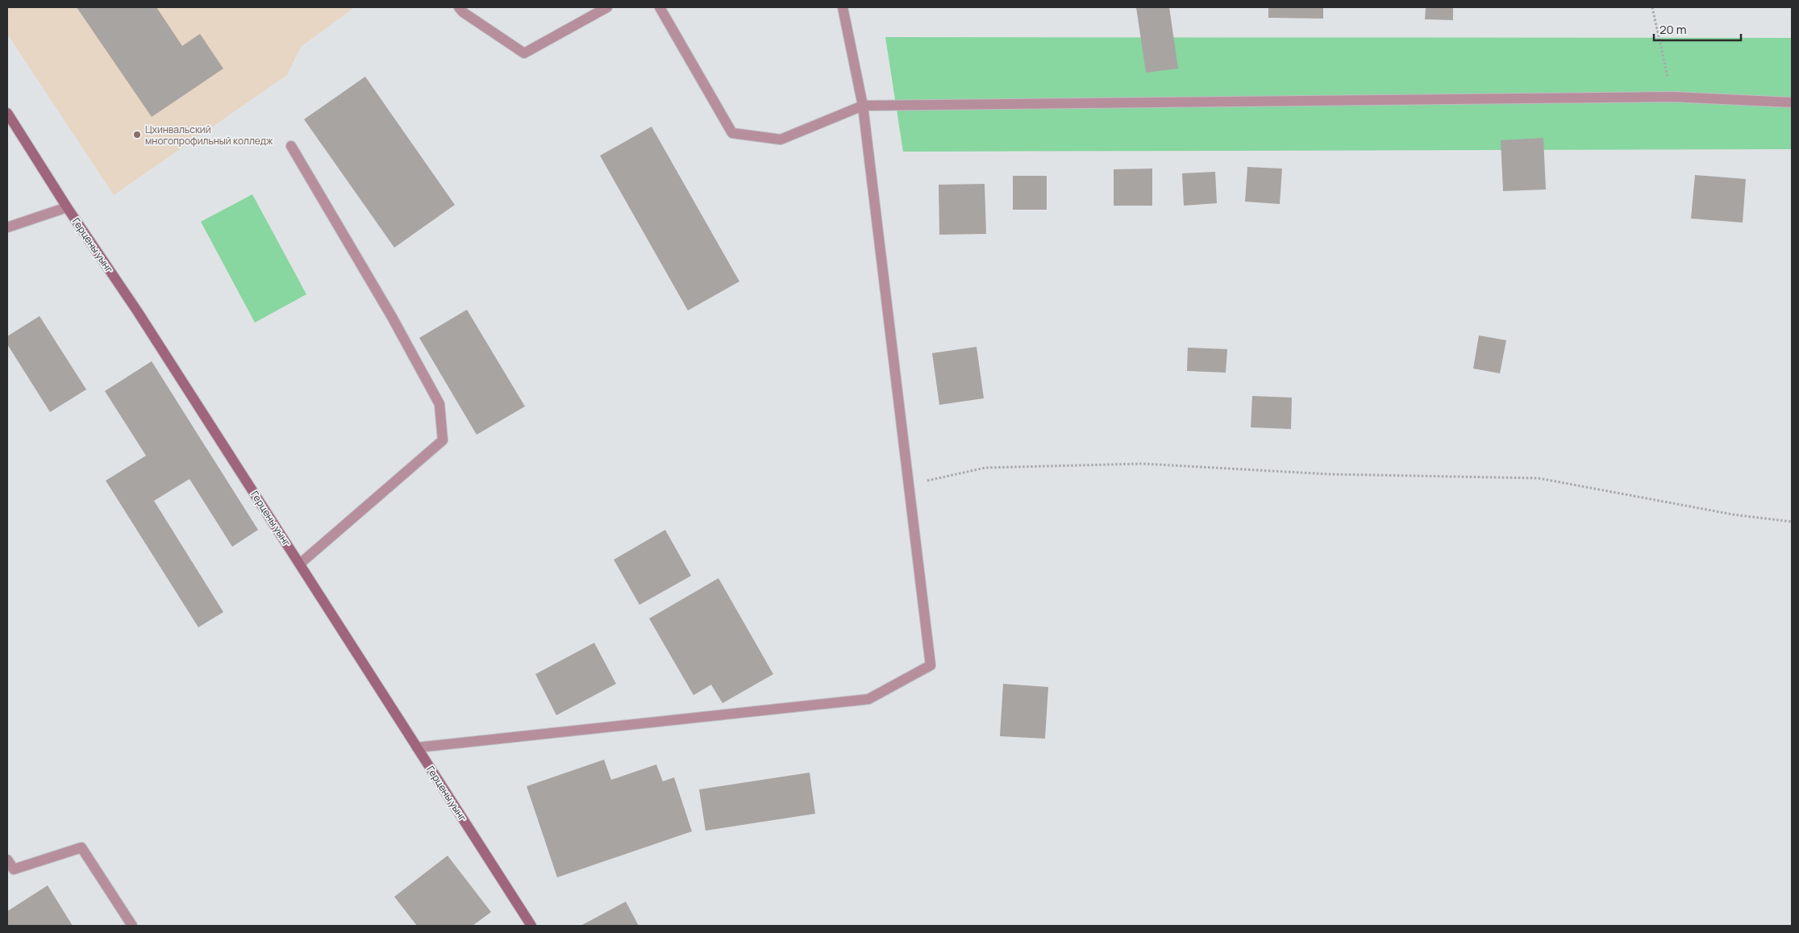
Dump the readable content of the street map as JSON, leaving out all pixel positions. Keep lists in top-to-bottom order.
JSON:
{
  "streets": {
    "street": ["Герцены уынг"]
  },
  "places": ["Цхинвальский многопрофильный колледж"],
  "scale_bar": "20 m"
}
